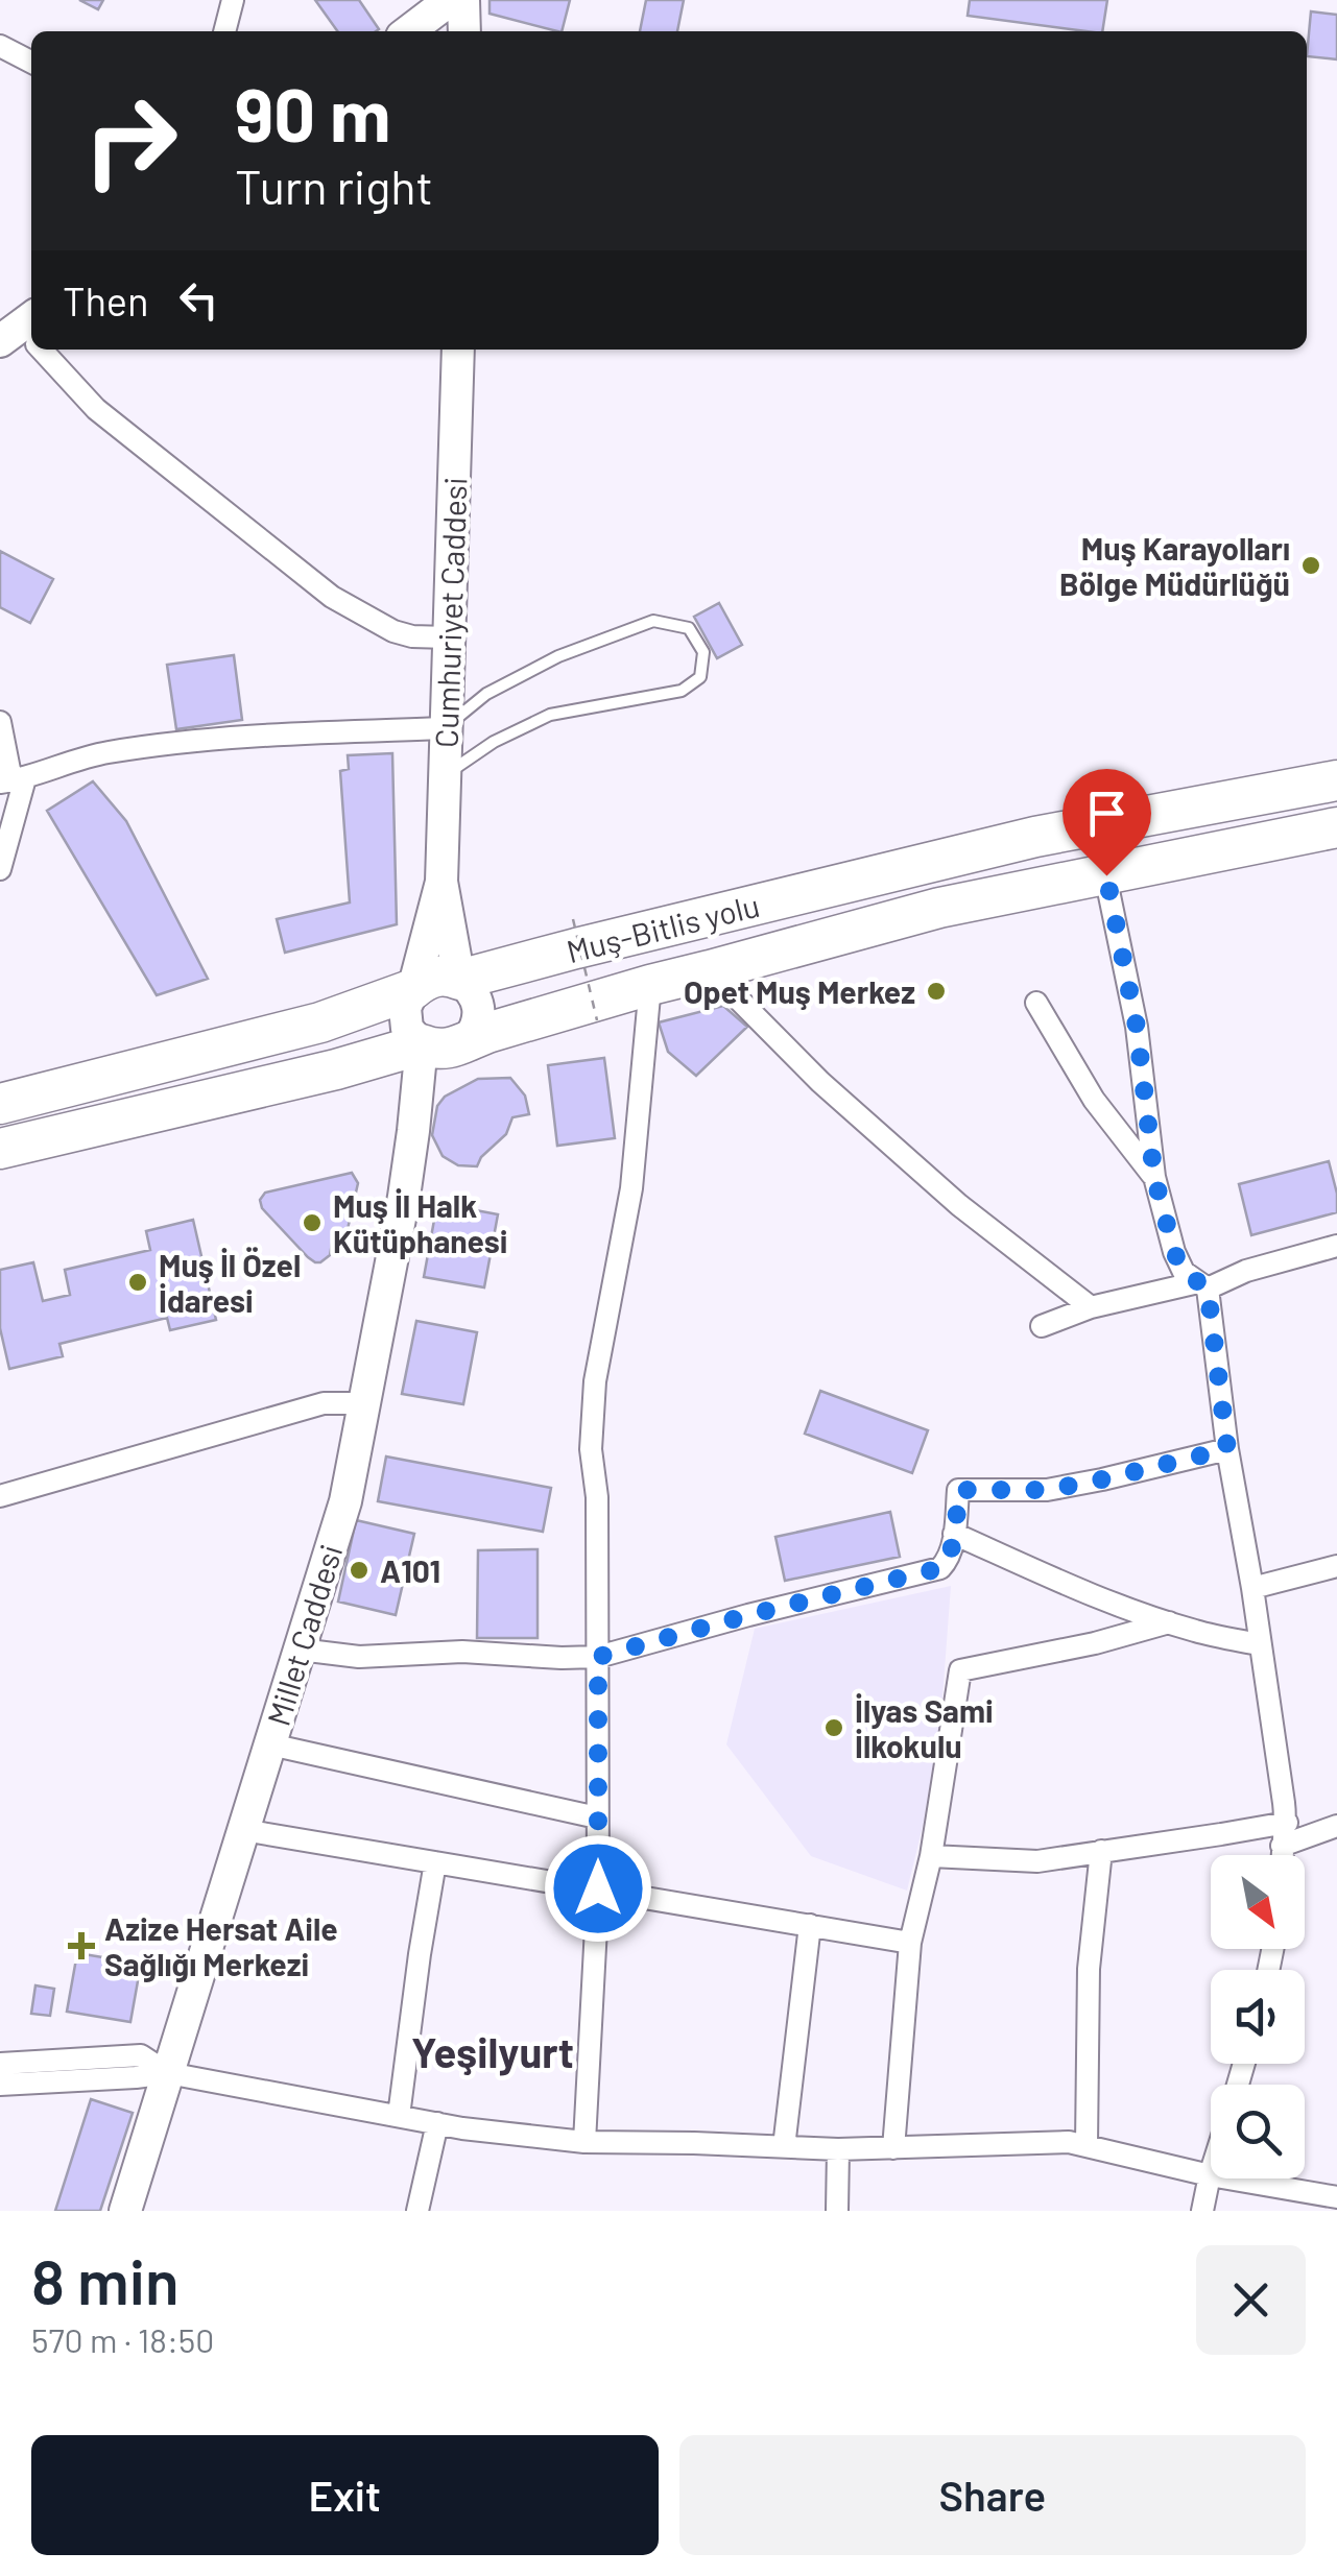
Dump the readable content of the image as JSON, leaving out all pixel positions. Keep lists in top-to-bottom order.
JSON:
{
  "streets": {
    "highway": ["Muş-Bitlis yolu"],
    "street": ["Cumhuriyet Caddesi", "Millet Caddesi"]
  },
  "crossings": [
    ["Cumhuriyet Caddesi", "Muş-Bitlis yolu"],
    ["Cumhuriyet Caddesi", "Millet Caddesi"],
    ["Muş-Bitlis yolu", "Millet Caddesi"]
  ],
  "districts": ["Yeşilyurt"],
  "places": {
    "other": [
      "Muş Karayolları Bölge Müdürlüğü",
      "Opet Muş Merkez",
      "Muş İl Halk Kütüphanesi",
      "Muş İl Özel İdaresi",
      "A101",
      "İlyas Sami İlkokulu"
    ],
    "health": ["Azize Hersat Aile Sağlığı Merkezi"]
  },
  "north": "bottom right",
  "page": {
    "turn": ["90 m", "Turn right"],
    "then": "Then",
    "heading": ["8 min", "570 m · 18:50"],
    "buttons": ["Exit", "Share"]
  }
}
